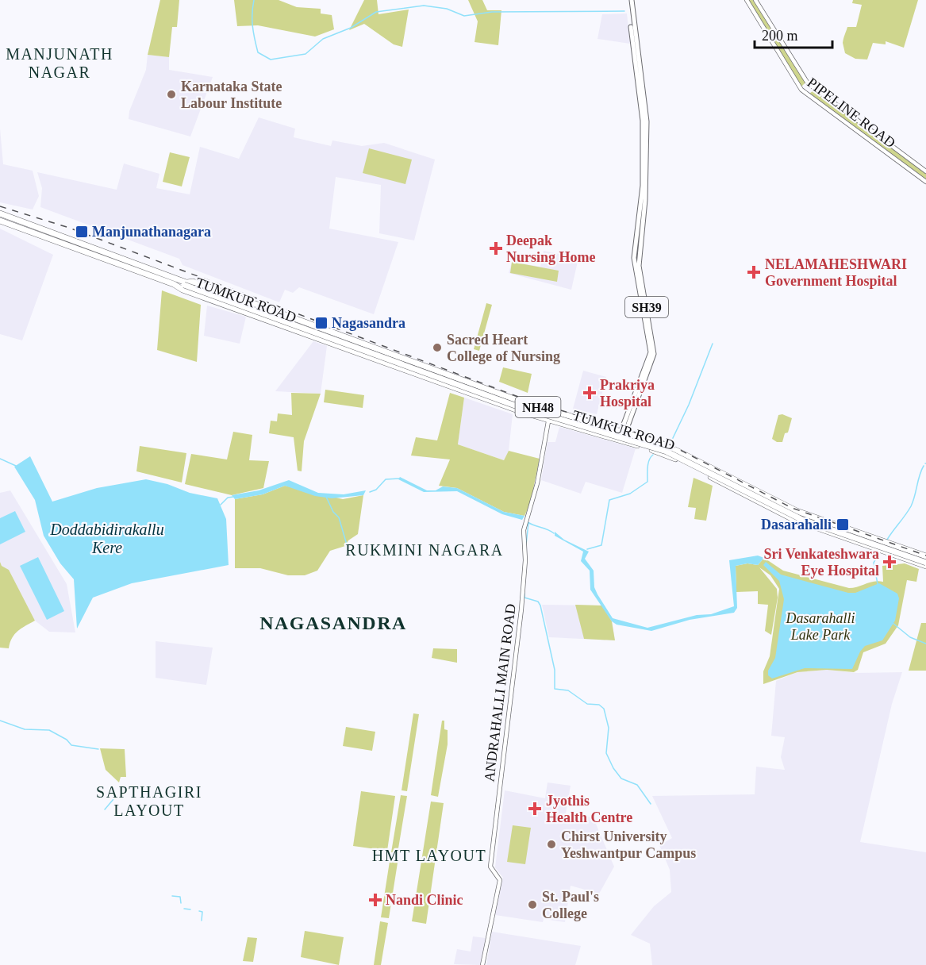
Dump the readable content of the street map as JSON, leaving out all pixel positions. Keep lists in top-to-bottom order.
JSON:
{
  "streets": {
    "highway": ["TUMKUR ROAD", "NH48"],
    "main road": ["PIPELINE ROAD", "ANDRAHALLI MAIN ROAD"]
  },
  "crossings": [
    ["TUMKUR ROAD", "NH48"]
  ],
  "districts": [
    "MANJUNATH NAGAR",
    "RUKMINI NAGARA",
    "NAGASANDRA",
    "SAPTHAGIRI LAYOUT",
    "HMT LAYOUT"
  ],
  "water": ["Doddabidirakallu Kere"],
  "parks": ["Dasarahalli Lake Park"],
  "places": {
    "other": [
      "Karnataka State Labour Institute",
      "Sacred Heart College of Nursing",
      "Chirst University Yeshwantpur Campus",
      "St. Paul's College"
    ],
    "transit": ["Manjunathanagara", "Nagasandra", "Dasarahalli"],
    "health": [
      "Deepak Nursing Home",
      "NELAMAHESHWARI Government Hospital",
      "Prakriya Hospital",
      "Sri Venkateshwara Eye Hospital",
      "Jyothis Health Centre",
      "Nandi Clinic"
    ]
  },
  "scale_bar": "200 m"
}
